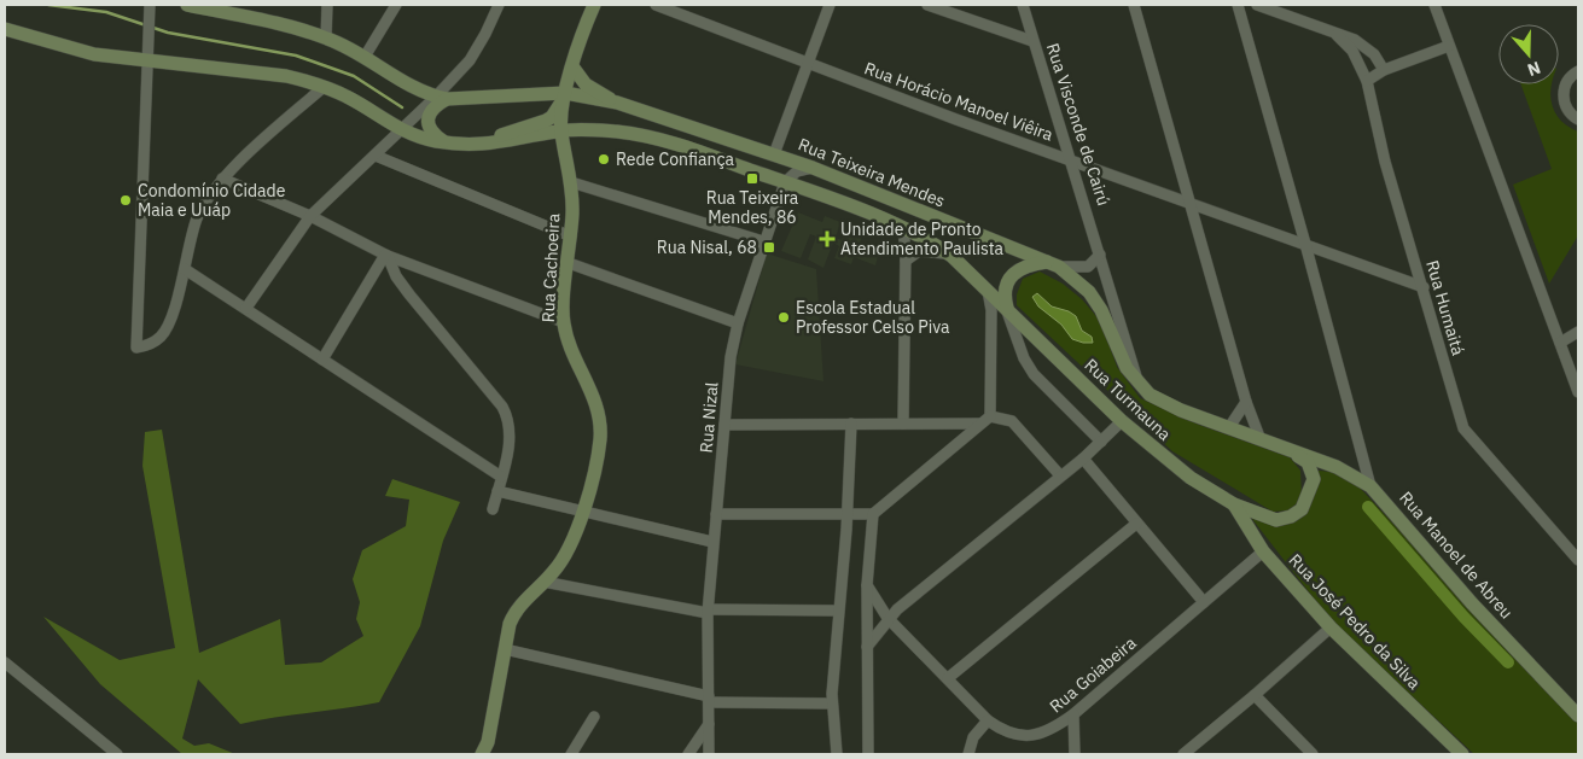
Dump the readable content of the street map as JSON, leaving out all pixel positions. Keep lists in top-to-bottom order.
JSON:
{
  "streets": {
    "main road": [
      "Rua Teixeira Mendes",
      "Rua Cachoeira",
      "Rua Turmauna",
      "Rua Manoel de Abreu",
      "Rua José Pedro da Silva"
    ],
    "street": [
      "Rua Horácio Manoel Viêira",
      "Rua Visconde de Cairú",
      "Rua Humaitá",
      "Rua Nizal",
      "Rua Goiabeira"
    ]
  },
  "crossings": [
    ["Rua Horácio Manoel Viêira", "Rua Visconde de Cairú"],
    ["Rua Horácio Manoel Viêira", "Rua Humaitá"],
    ["Rua Visconde de Cairú", "Rua Teixeira Mendes"],
    ["Rua Teixeira Mendes", "Rua Cachoeira"],
    ["Rua Turmauna", "Rua Manoel de Abreu"],
    ["Rua Turmauna", "Rua José Pedro da Silva"],
    ["Rua José Pedro da Silva", "Rua Goiabeira"]
  ],
  "places": {
    "other": ["Rede Confiança", "Condomínio Cidade Maia e Uuáp", "Escola Estadual Professor Celso Piva"],
    "transit": ["Rua Teixeira Mendes, 86", "Rua Nisal, 68"],
    "health": ["Unidade de Pronto Atendimento Paulista"]
  },
  "north": "bottom"
}
